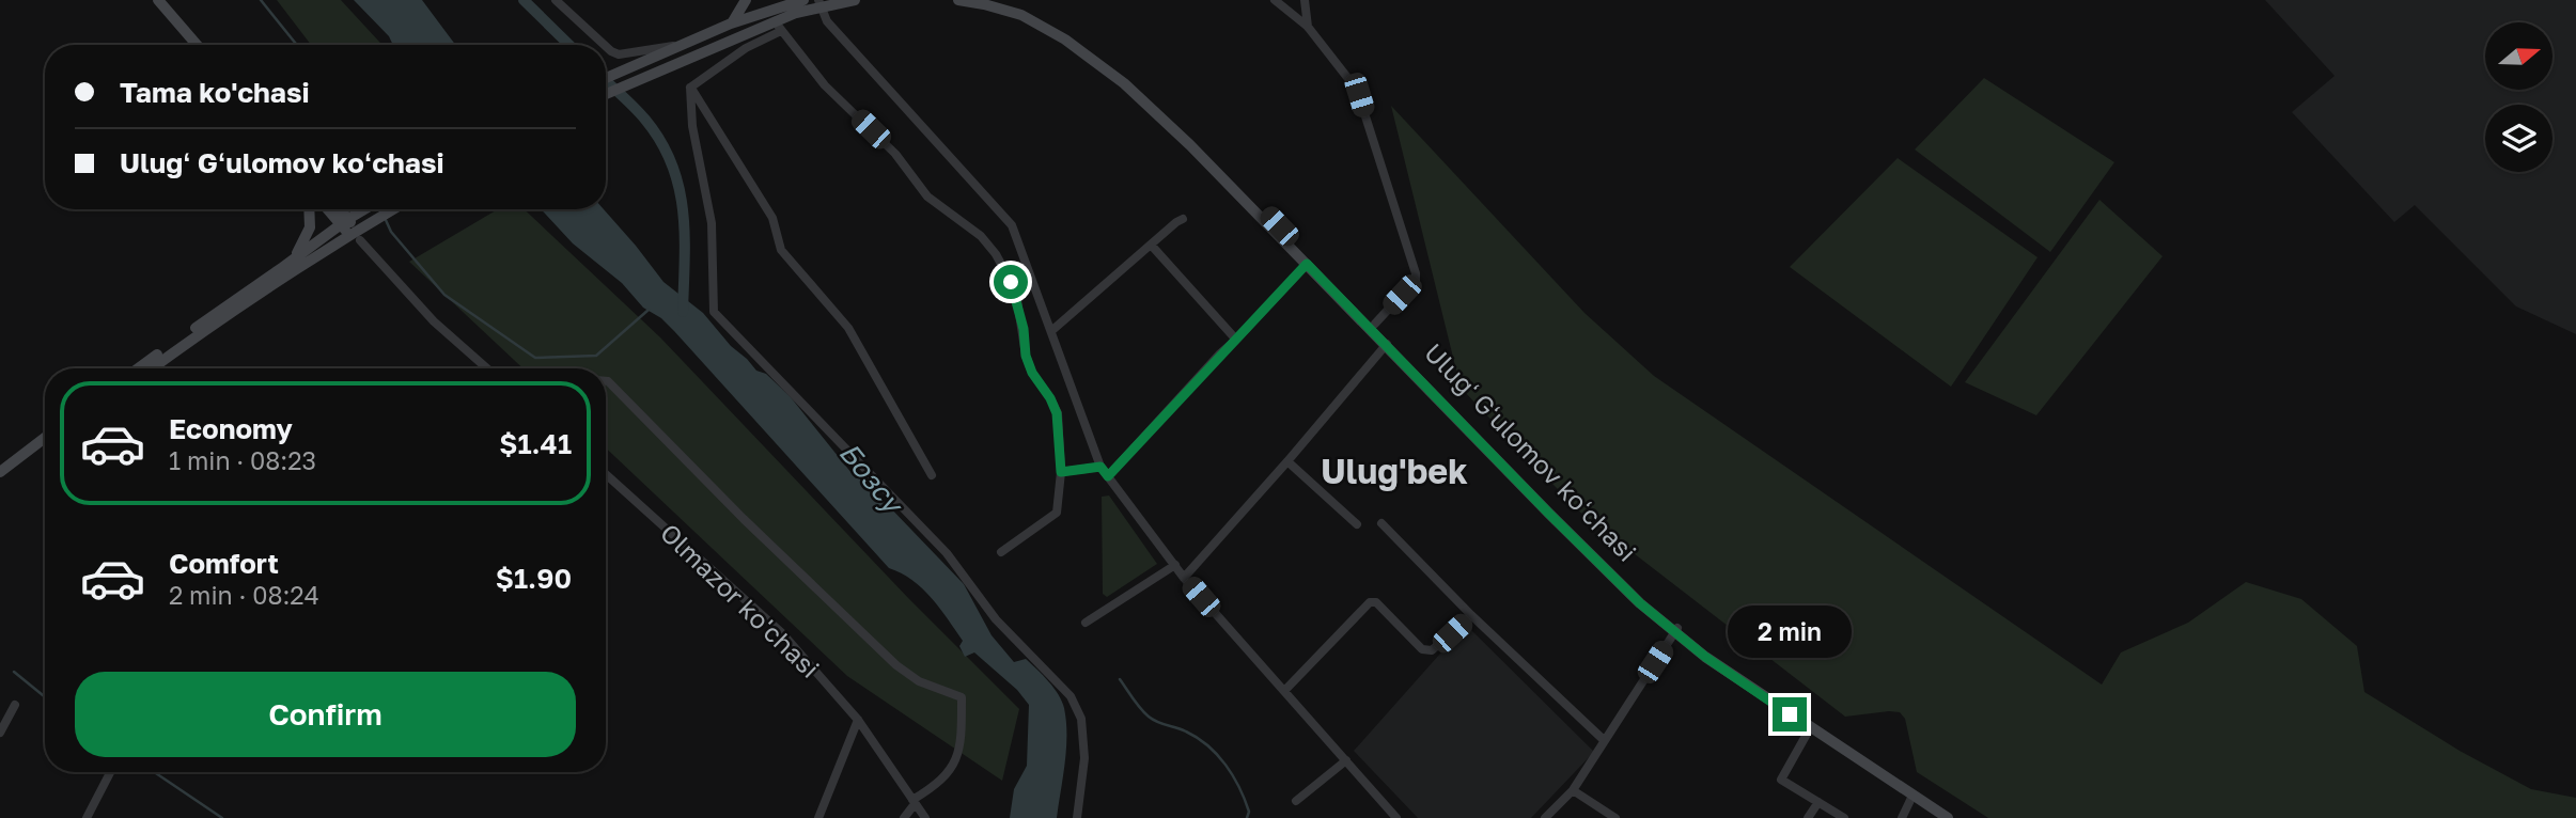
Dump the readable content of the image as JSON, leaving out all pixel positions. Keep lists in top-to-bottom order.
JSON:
{
  "streets": {
    "main road": ["Ulugʻ Gʻulomov koʻchasi"],
    "street": ["Olmazor ko'chasi"]
  },
  "districts": ["Ulug'bek"],
  "water": ["Бозсу"],
  "north": "right",
  "page": {
    "banner": ["Tama ko'chasi", "Ulugʻ Gʻulomov koʻchasi"],
    "list": [
      {
        "name": "Economy",
        "note": "1 min · 08:23",
        "value": "$1.41"
      },
      {
        "name": "Comfort",
        "note": "2 min · 08:24",
        "value": "$1.90"
      }
    ],
    "bubble": "2 min",
    "buttons": "Confirm"
  }
}
